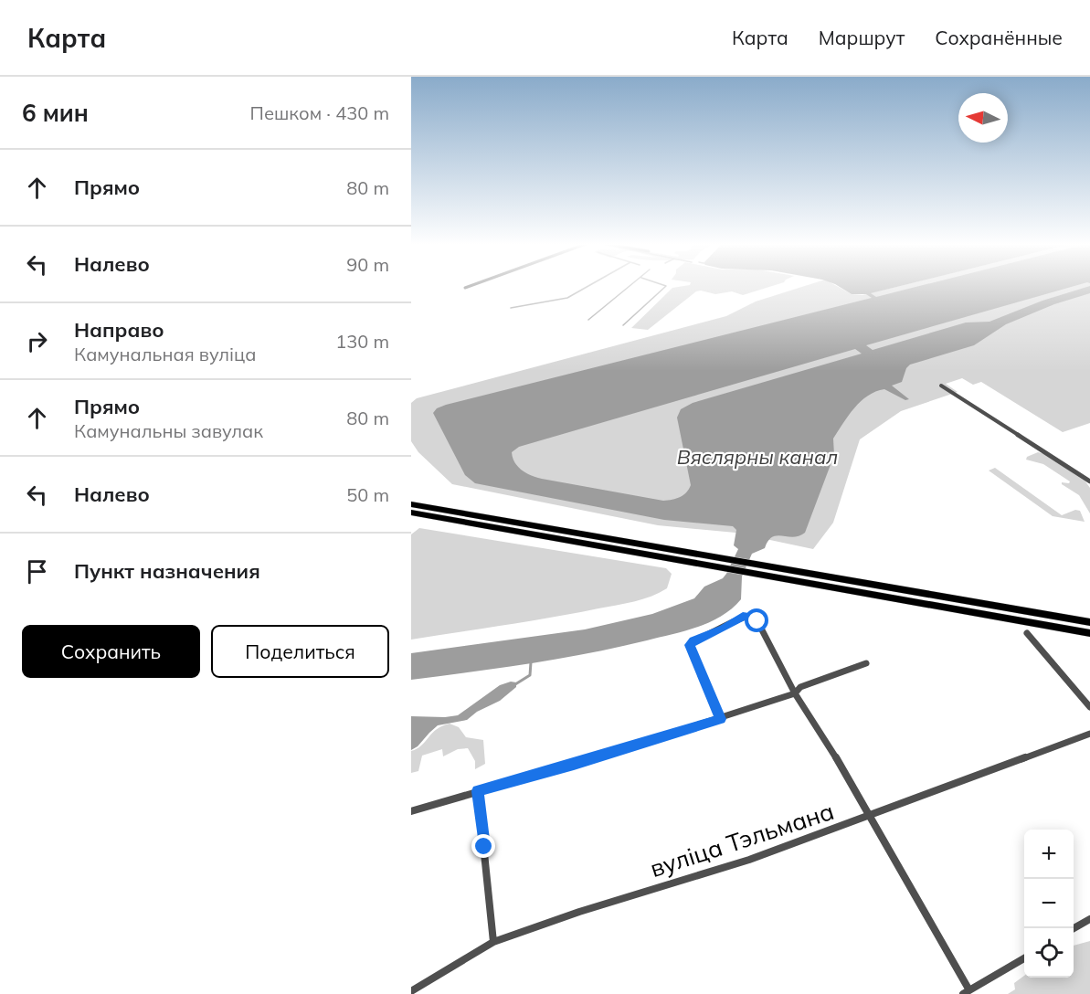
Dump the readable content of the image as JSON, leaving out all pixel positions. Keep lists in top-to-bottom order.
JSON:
{
  "streets": {
    "street": ["вуліца Тэльмана"]
  },
  "water": ["Вяслярны канал"],
  "north": "left",
  "page": {
    "header": "Карта",
    "nav": ["Карта", "Маршрут", "Сохранённые"],
    "heading": ["6 мин", "Пешком · 430 m"],
    "list": [
      ["Прямо", "80 m"],
      ["Налево", "90 m"],
      ["Направо", "Камунальная вуліца", "130 m"],
      ["Прямо", "Камунальны завулак", "80 m"],
      ["Налево", "50 m"],
      "Пункт назначения"
    ],
    "buttons": ["Сохранить", "Поделиться"],
    "map_buttons": ["+", "−"]
  }
}
